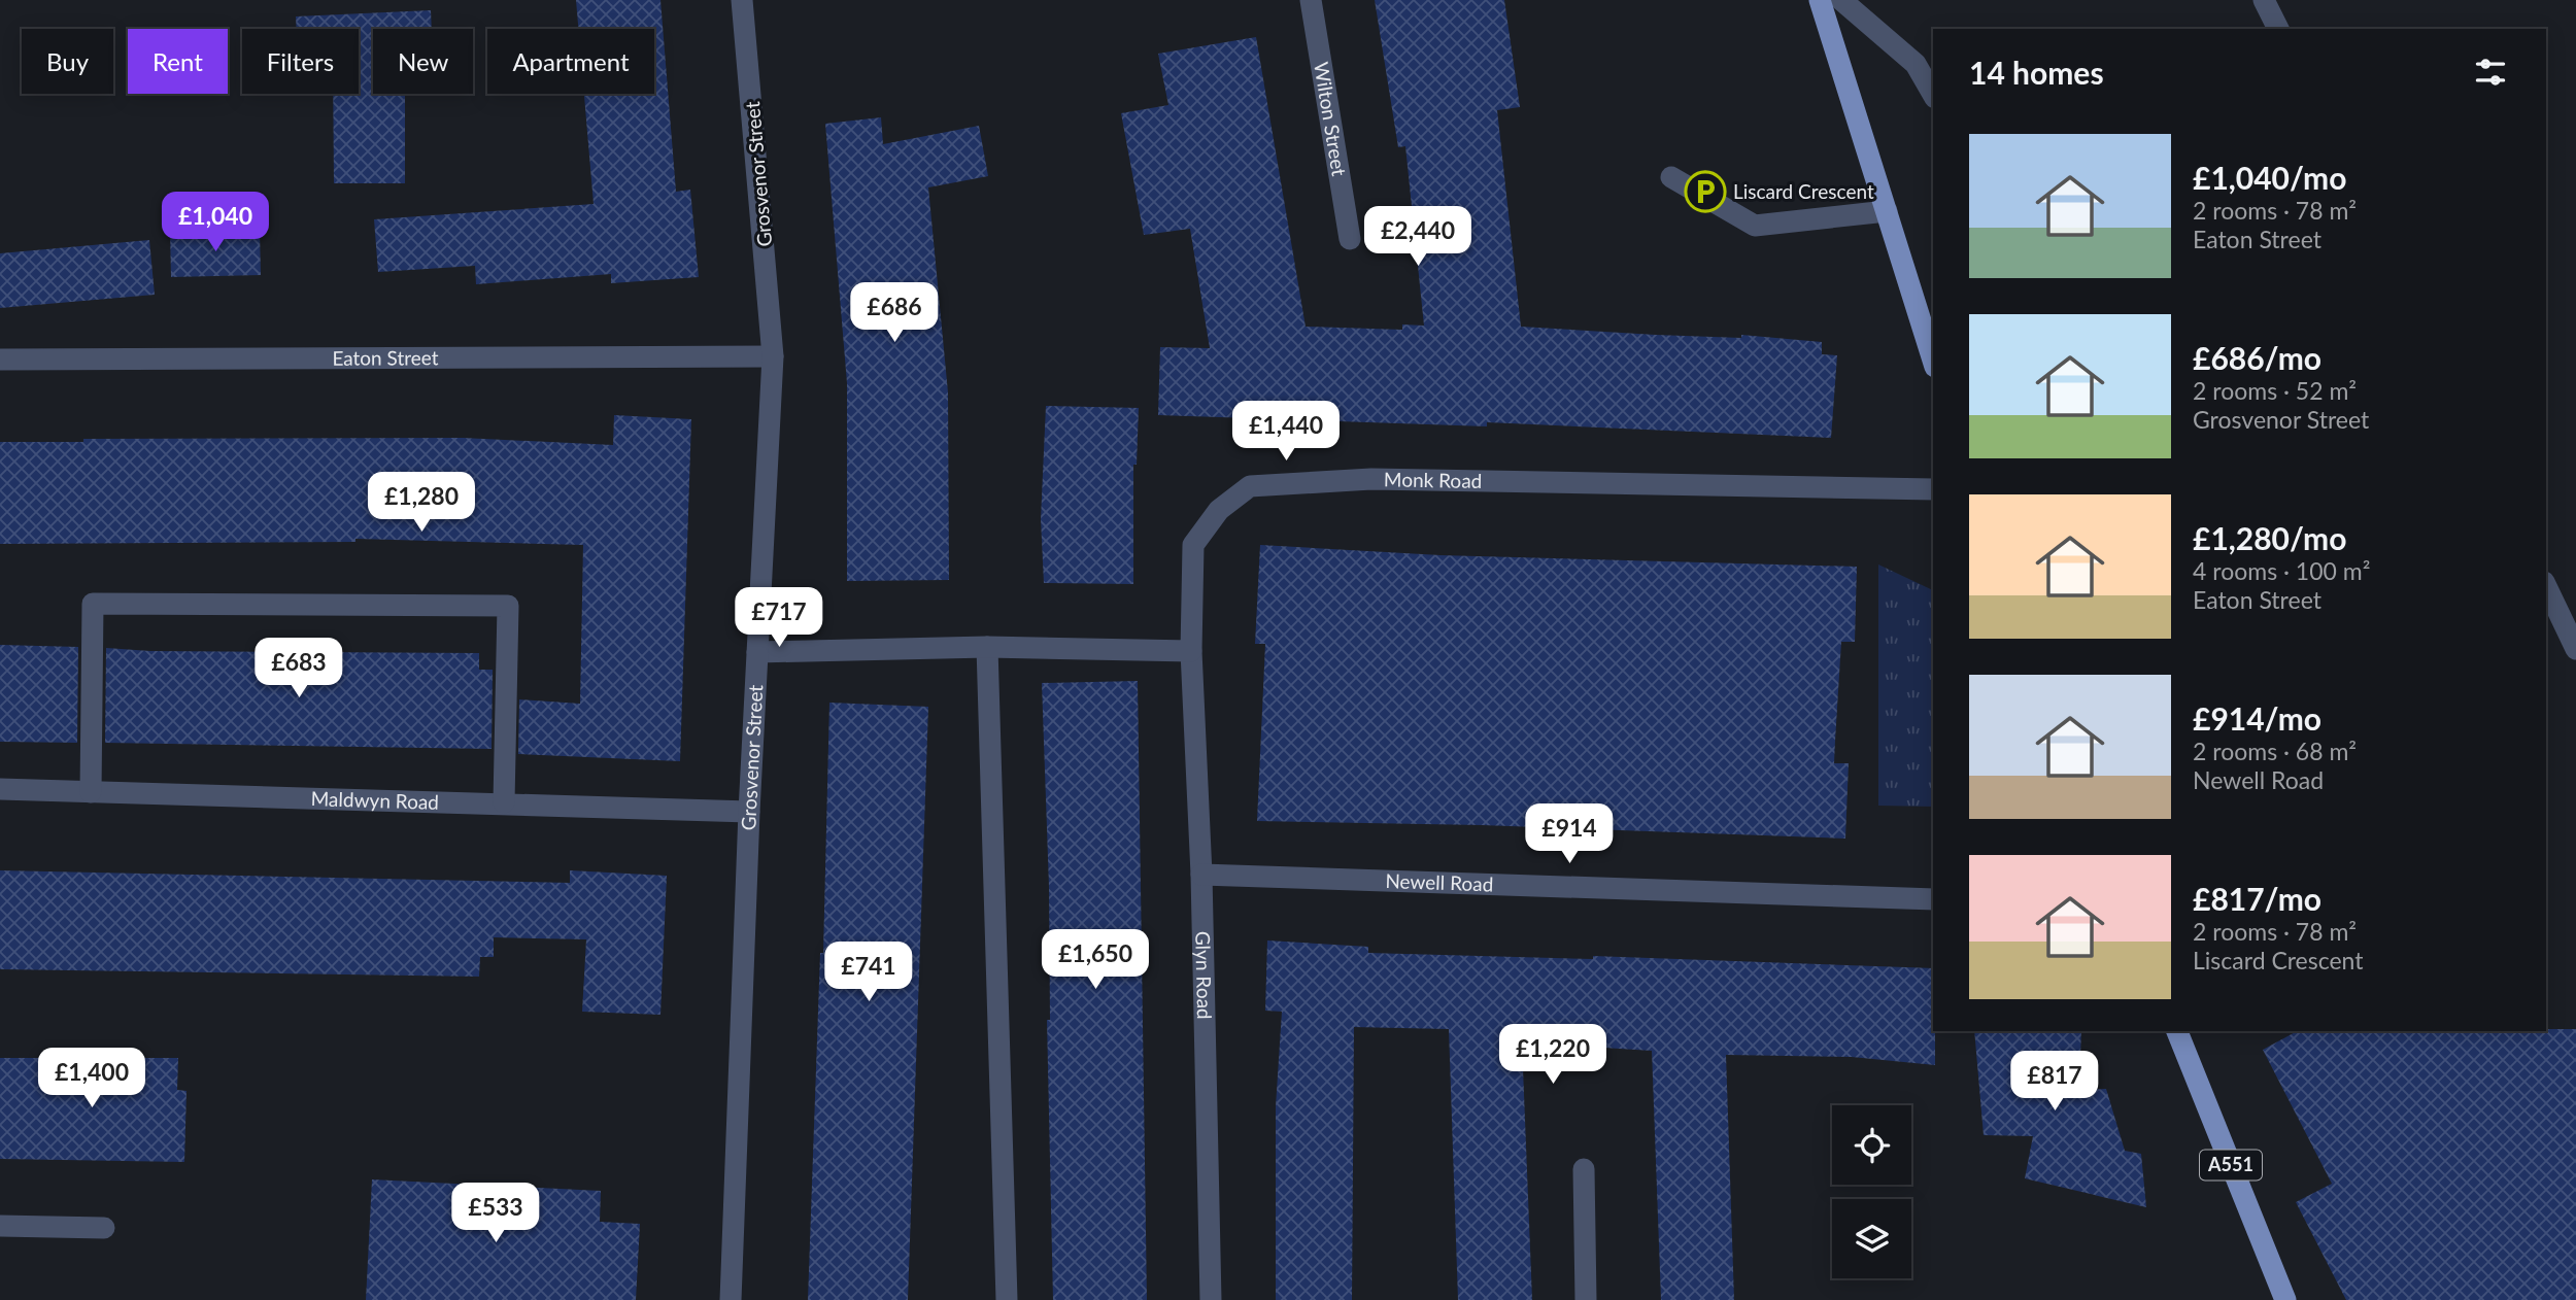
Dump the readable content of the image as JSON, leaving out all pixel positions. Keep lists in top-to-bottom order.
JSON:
{
  "streets": {
    "main road": ["A551"],
    "street": [
      "Wilton Street",
      "Grosvenor Street",
      "Eaton Street",
      "Monk Road",
      "Maldwyn Road",
      "Newell Road",
      "Glyn Road"
    ]
  },
  "crossings": [
    ["Grosvenor Street", "Eaton Street"],
    ["Grosvenor Street", "Maldwyn Road"],
    ["Monk Road", "Glyn Road"],
    ["Newell Road", "Glyn Road"]
  ],
  "places": {
    "parking": ["Liscard Crescent"]
  },
  "page": {
    "chip": [
      "Buy",
      "Rent",
      "Filters",
      "New",
      "Apartment"
    ],
    "heading": "14 homes",
    "list": [
      {
        "name": "£1,040/mo",
        "note": "2 rooms · 78 m² · Eaton Street"
      },
      {
        "name": "£686/mo",
        "note": "2 rooms · 52 m² · Grosvenor Street"
      },
      {
        "name": "£1,280/mo",
        "note": "4 rooms · 100 m² · Eaton Street"
      },
      {
        "name": "£914/mo",
        "note": "2 rooms · 68 m² · Newell Road"
      },
      {
        "name": "£817/mo",
        "note": "2 rooms · 78 m² · Liscard Crescent"
      }
    ],
    "price": [
      "£1,040",
      "£2,440",
      "£686",
      "£1,440",
      "£1,280",
      "£717",
      "£683",
      "£914",
      "£1,650",
      "£741",
      "£1,220",
      "£1,400",
      "£817",
      "£533"
    ]
  }
}
